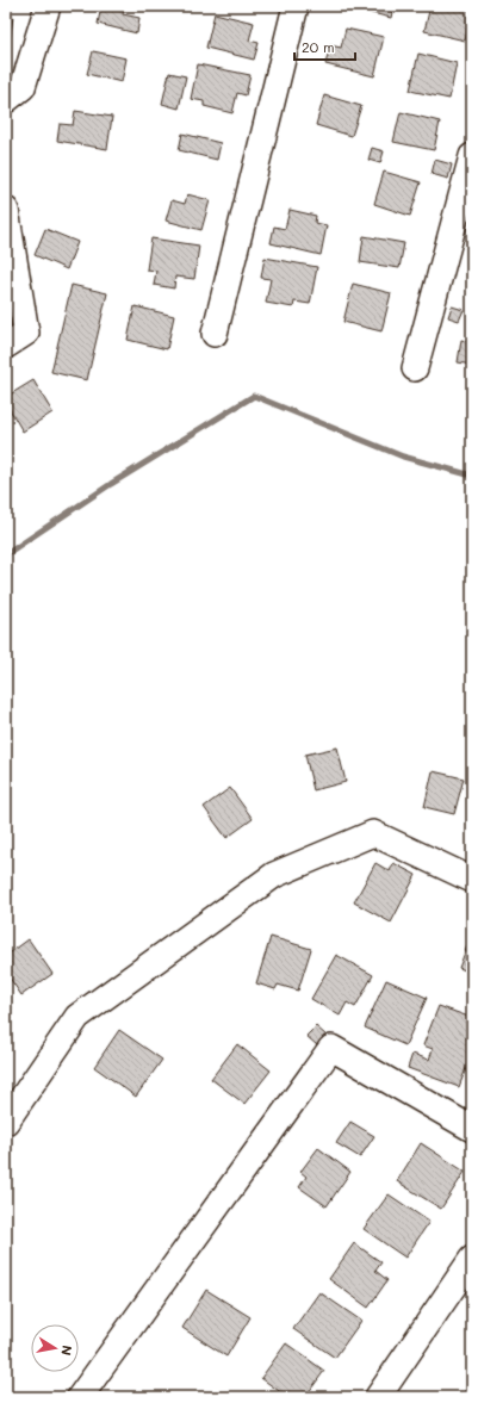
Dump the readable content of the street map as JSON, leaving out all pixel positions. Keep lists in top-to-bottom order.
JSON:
{
  "scale_bar": "20 m",
  "north": "right"
}
